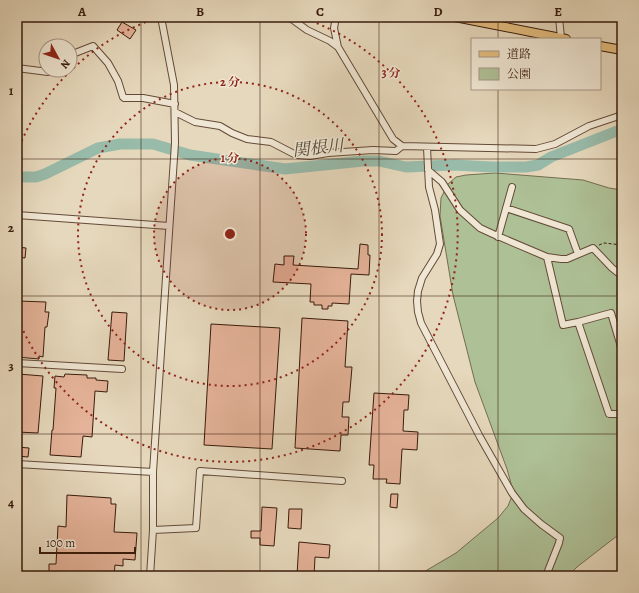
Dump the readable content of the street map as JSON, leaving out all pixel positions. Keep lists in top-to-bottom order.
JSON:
{
  "water": ["関根川"],
  "legend": ["道路", "公園"],
  "scale_bar": "100 m",
  "north": "bottom right",
  "grid": {
    "columns": [
      "A",
      "B",
      "C",
      "D",
      "E"
    ],
    "rows": [
      "1",
      "2",
      "3",
      "4"
    ]
  },
  "rings": ["3 分", "2 分", "1 分"]
}
